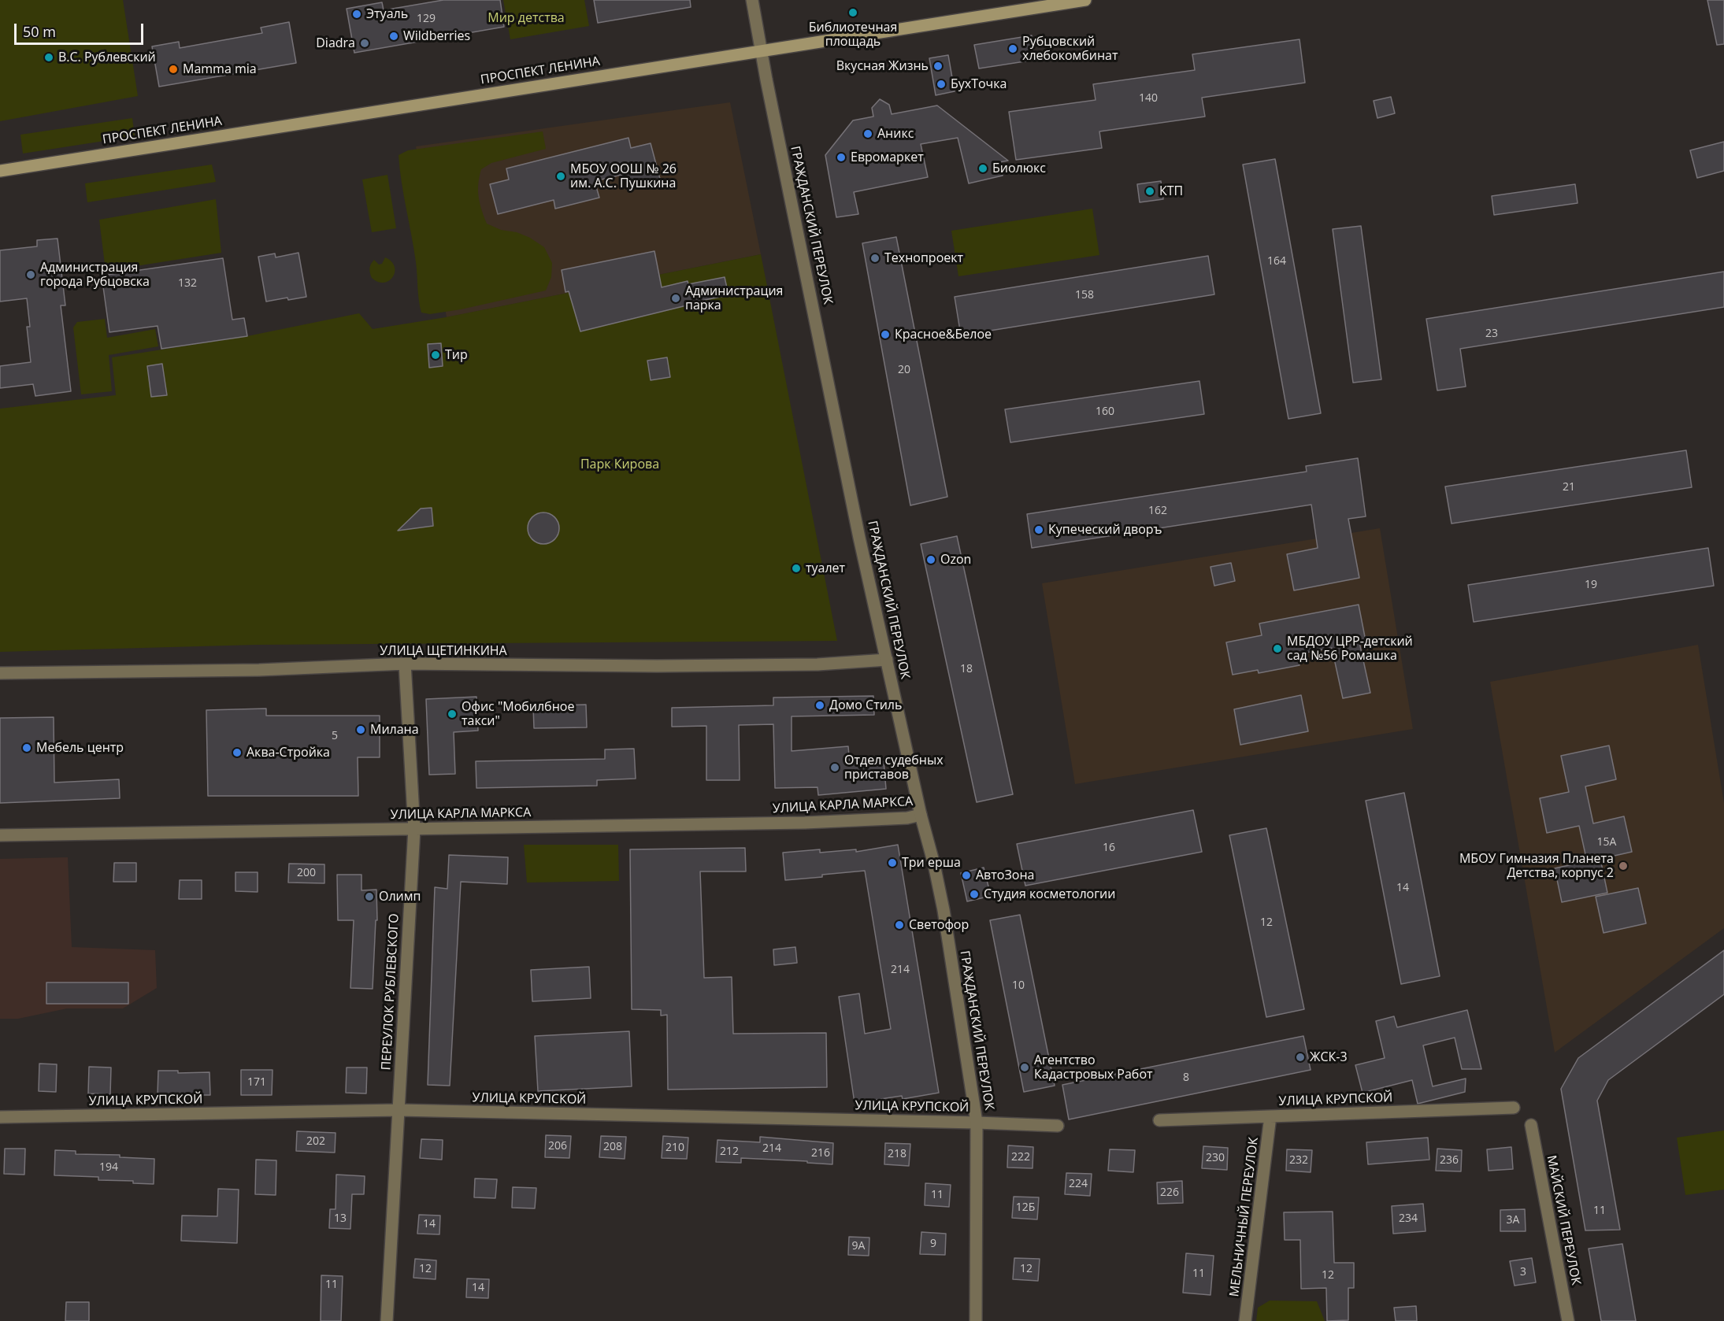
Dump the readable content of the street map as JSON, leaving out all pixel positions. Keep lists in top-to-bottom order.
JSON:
{
  "streets": {
    "main road": ["ПРОСПЕКТ ЛЕНИНА"],
    "street": [
      "ГРАЖДАНСКИЙ ПЕРЕУЛОК",
      "УЛИЦА ЩЕТИНКИНА",
      "УЛИЦА КАРЛА МАРКСА",
      "ПЕРЕУЛОК РУБЛЕВСКОГО",
      "УЛИЦА КРУПСКОЙ",
      "МЕЛЬНИЧНЫЙ ПЕРЕУЛОК",
      "МАЙСКИЙ ПЕРЕУЛОК"
    ]
  },
  "crossings": [
    ["ПРОСПЕКТ ЛЕНИНА", "ГРАЖДАНСКИЙ ПЕРЕУЛОК"],
    ["ГРАЖДАНСКИЙ ПЕРЕУЛОК", "УЛИЦА ЩЕТИНКИНА"],
    ["ГРАЖДАНСКИЙ ПЕРЕУЛОК", "УЛИЦА КАРЛА МАРКСА"],
    ["ГРАЖДАНСКИЙ ПЕРЕУЛОК", "УЛИЦА КРУПСКОЙ"],
    ["УЛИЦА ЩЕТИНКИНА", "ПЕРЕУЛОК РУБЛЕВСКОГО"],
    ["УЛИЦА КАРЛА МАРКСА", "ПЕРЕУЛОК РУБЛЕВСКОГО"],
    ["ПЕРЕУЛОК РУБЛЕВСКОГО", "УЛИЦА КРУПСКОЙ"],
    ["УЛИЦА КРУПСКОЙ", "МЕЛЬНИЧНЫЙ ПЕРЕУЛОК"]
  ],
  "parks": ["Мир детства", "Парк Кирова"],
  "places": [
    "Библиотечная площадь",
    "Этуаль",
    "Wildberries",
    "Diadra",
    "Рубцовский хлебокомбинат",
    "В.С. Рублевский",
    "Вкусная Жизнь",
    "Mamma mia",
    "БухТочка",
    "Аникс",
    "Евромаркет",
    "Биолюкс",
    "МБОУ ООШ № 26 им. А.С. Пушкина",
    "КТП",
    "Технопроект",
    "Администрация города Рубцовска",
    "Администрация парка",
    "Красное&Белое",
    "Тир",
    "Купеческий дворъ",
    "Ozon",
    "туалет",
    "МБДОУ ЦРР-детский сад №56 Ромашка",
    "Домо Стиль",
    "Офис \"Мобилбное такси\"",
    "Милана",
    "Мебель центр",
    "Аква-Стройка",
    "Отдел судебных приставов",
    "Три ерша",
    "МБОУ Гимназия Планета Детства, корпус 2",
    "АвтоЗона",
    "Студия косметологии",
    "Олимп",
    "Светофор",
    "ЖСК-3",
    "Агентство Кадастровых Работ"
  ],
  "house_numbers": [
    "129",
    "140",
    "164",
    "132",
    "158",
    "23",
    "20",
    "160",
    "21",
    "162",
    "19",
    "18",
    "5",
    "15А",
    "16",
    "200",
    "14",
    "12",
    "214",
    "10",
    "8",
    "171",
    "202",
    "206",
    "208",
    "210",
    "214",
    "212",
    "216",
    "218",
    "222",
    "230",
    "232",
    "236",
    "194",
    "224",
    "226",
    "11",
    "12Б",
    "11",
    "13",
    "234",
    "3А",
    "14",
    "9",
    "9А",
    "12",
    "12",
    "3",
    "11",
    "12",
    "11",
    "14"
  ],
  "scale_bar": "50 m"
}
